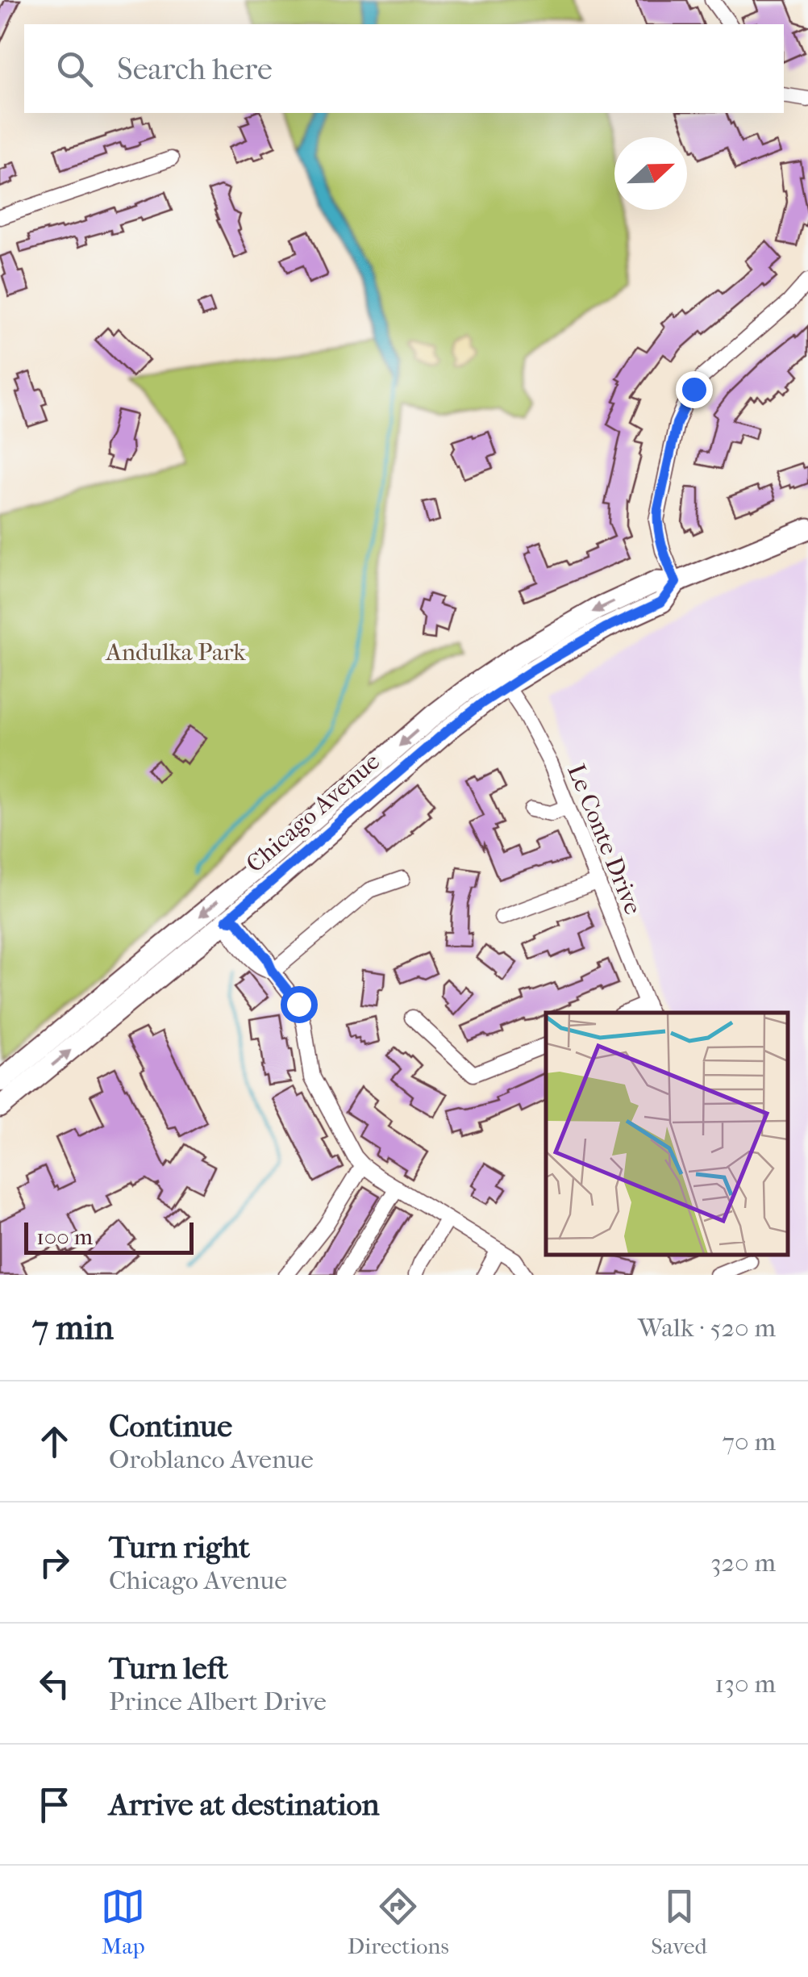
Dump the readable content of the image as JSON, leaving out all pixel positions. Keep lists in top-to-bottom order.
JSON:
{
  "streets": {
    "main road": ["Chicago Avenue"],
    "street": ["Le Conte Drive"]
  },
  "crossings": [
    ["Chicago Avenue", "Le Conte Drive"]
  ],
  "parks": ["Andulka Park"],
  "scale_bar": "100 m",
  "north": "right",
  "page": {
    "search": "Search here",
    "scale": "100 m",
    "heading": ["7 min", "Walk · 520 m"],
    "list": [
      ["Continue", "Oroblanco Avenue", "70 m"],
      ["Turn right", "Chicago Avenue", "320 m"],
      ["Turn left", "Prince Albert Drive", "130 m"],
      "Arrive at destination"
    ],
    "nav": ["Map", "Directions", "Saved"]
  }
}
